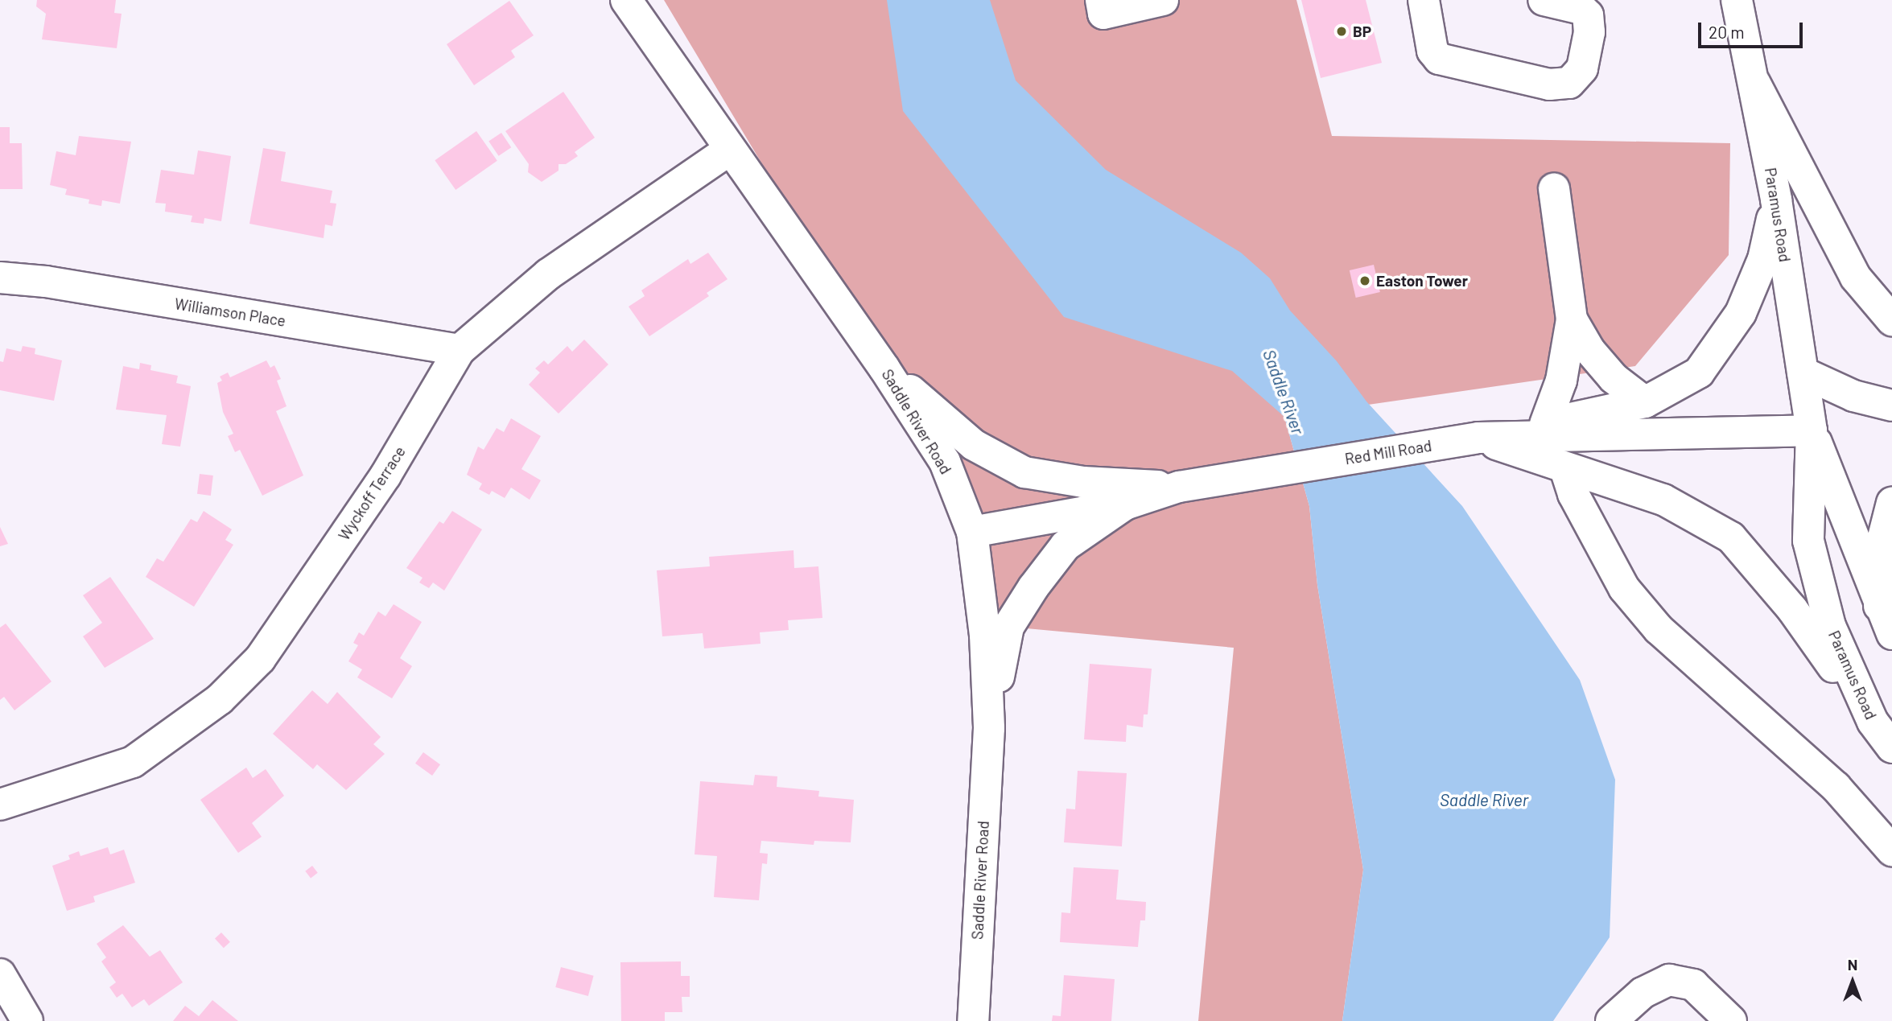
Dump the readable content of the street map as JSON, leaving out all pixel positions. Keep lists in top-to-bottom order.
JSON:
{
  "streets": {
    "main road": [
      "Paramus Road",
      "Williamson Place",
      "Saddle River Road",
      "Red Mill Road",
      "Wyckoff Terrace"
    ]
  },
  "crossings": [
    ["Paramus Road", "Red Mill Road"],
    ["Williamson Place", "Wyckoff Terrace"],
    ["Saddle River Road", "Red Mill Road"],
    ["Saddle River Road", "Wyckoff Terrace"]
  ],
  "water": ["Saddle River"],
  "places": ["BP", "Easton Tower"],
  "scale_bar": "20 m",
  "north": "top"
}
